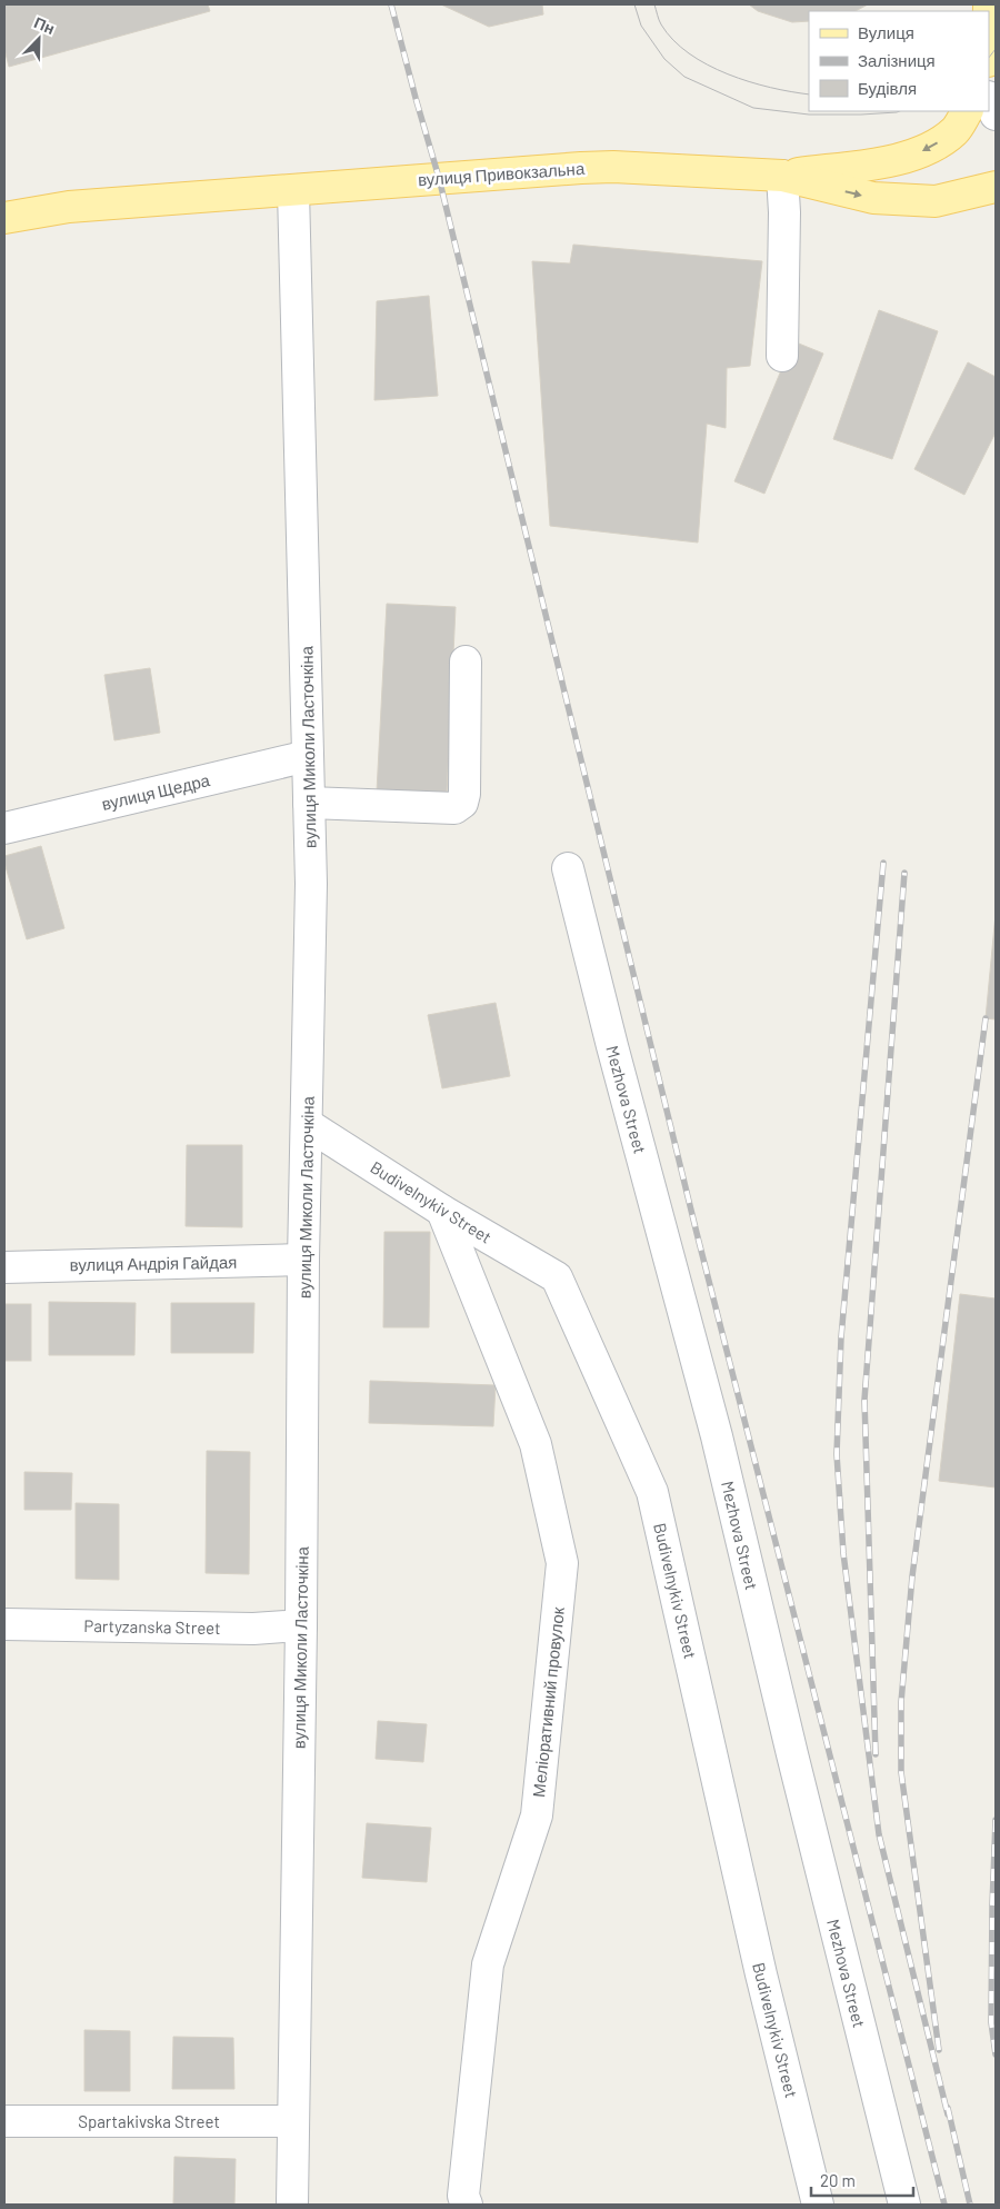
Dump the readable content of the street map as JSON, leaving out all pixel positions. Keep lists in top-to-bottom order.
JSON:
{
  "streets": {
    "main road": ["вулиця Привокзальна"],
    "street": [
      "вулиця Миколи Ласточкіна",
      "вулиця Щедра",
      "Mezhova Street",
      "Budivelnykiv Street",
      "вулиця Андрія Гайдая",
      "Partyzanska Street",
      "Меліоративний провулок",
      "Spartakivska Street"
    ]
  },
  "crossings": [
    ["вулиця Привокзальна", "вулиця Миколи Ласточкіна"],
    ["вулиця Миколи Ласточкіна", "вулиця Щедра"],
    ["вулиця Миколи Ласточкіна", "Budivelnykiv Street"],
    ["вулиця Миколи Ласточкіна", "вулиця Андрія Гайдая"],
    ["вулиця Миколи Ласточкіна", "Partyzanska Street"],
    ["вулиця Миколи Ласточкіна", "Spartakivska Street"],
    ["Budivelnykiv Street", "Меліоративний провулок"]
  ],
  "legend": ["Вулиця", "Залізниця", "Будівля"],
  "scale_bar": "20 m",
  "north": "top right"
}
